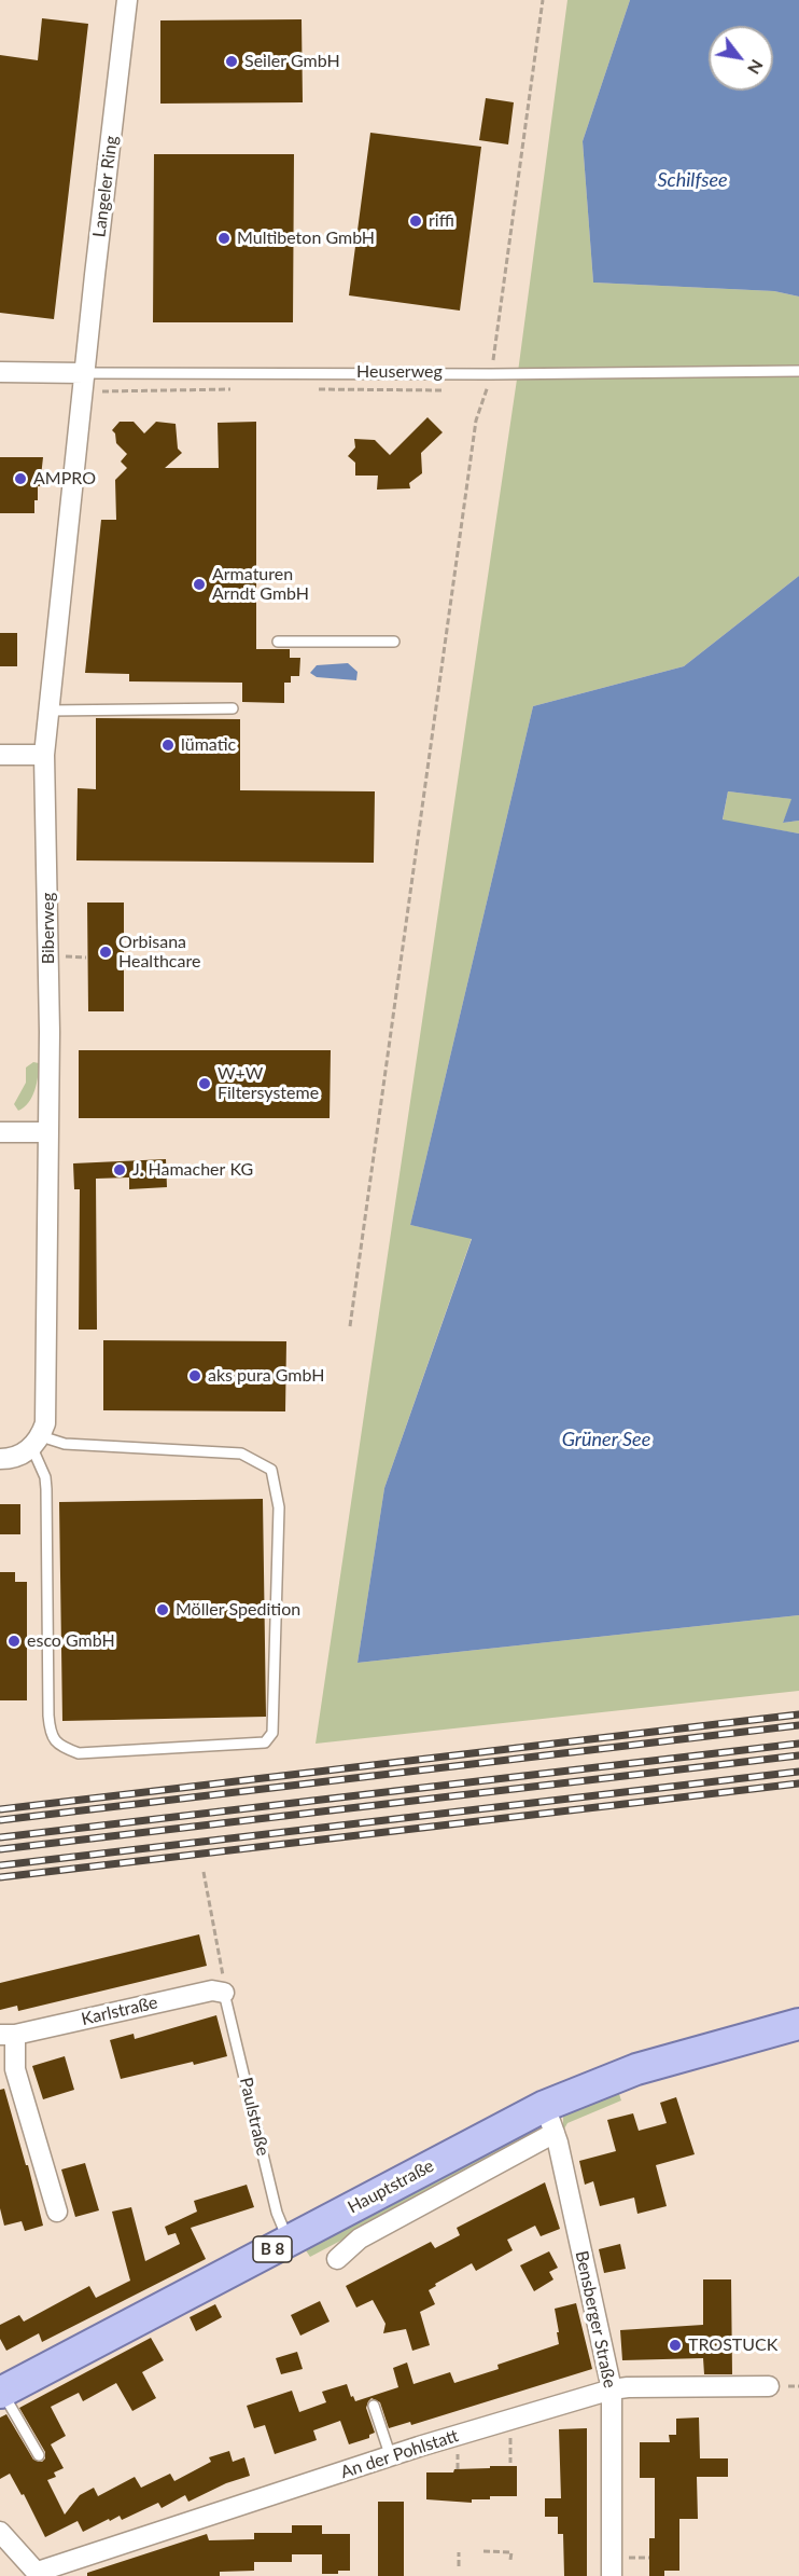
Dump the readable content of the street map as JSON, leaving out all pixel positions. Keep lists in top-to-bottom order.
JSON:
{
  "streets": {
    "main road": ["Hauptstraße", "B 8"],
    "street": [
      "Langeler Ring",
      "Heuserweg",
      "Biberweg",
      "Karlstraße",
      "Bensberger Straße",
      "An der Pohlstatt"
    ],
    "lane": ["Paulstraße"]
  },
  "crossings": [
    ["Langeler Ring", "Heuserweg"],
    ["Langeler Ring", "Biberweg"],
    ["Heuserweg", "Biberweg"],
    ["Karlstraße", "Paulstraße"],
    ["Paulstraße", "Hauptstraße"],
    ["Hauptstraße", "Bensberger Straße"],
    ["Bensberger Straße", "An der Pohlstatt"]
  ],
  "water": ["Schilfsee", "Grüner See"],
  "places": [
    "Seiler GmbH",
    "riffi",
    "Multibeton GmbH",
    "AMPRO",
    "Armaturen Arndt GmbH",
    "lümatic",
    "Orbisana Healthcare",
    "W+W Filtersysteme",
    "J. Hamacher KG",
    "aks pura GmbH",
    "Möller Spedition",
    "esco GmbH",
    "TROSTUCK"
  ],
  "north": "bottom right"
}
